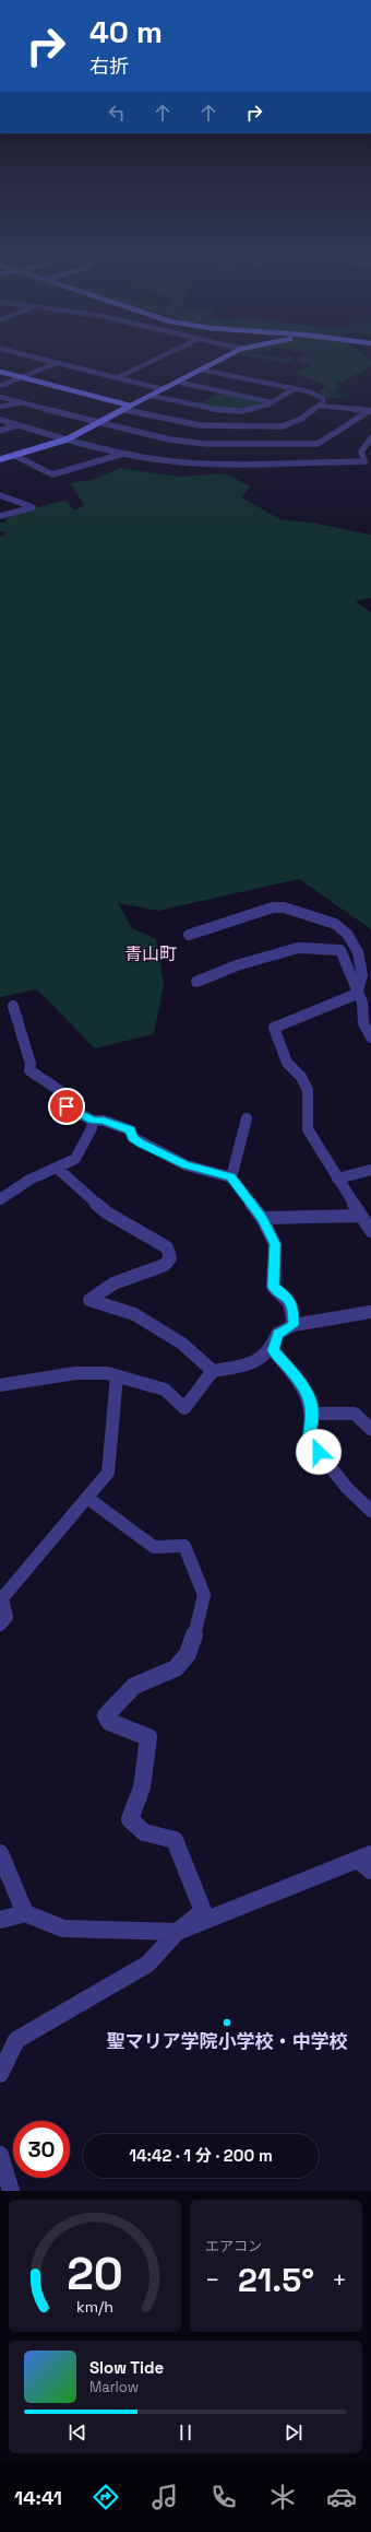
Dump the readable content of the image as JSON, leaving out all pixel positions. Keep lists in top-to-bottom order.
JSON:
{
  "districts": ["青山町"],
  "places": ["聖マリア学院小学校・中学校"],
  "page": {
    "turn": ["40 m", "右折"],
    "limit": "30",
    "trip": "14:42 · 1 分 · 200 m",
    "tile": "エアコン",
    "heat": ["−", "21.5°", "+"],
    "song": ["Slow Tide", "Marlow"],
    "tabs": "14:41",
    "gauge": ["20", "km/h"]
  }
}
